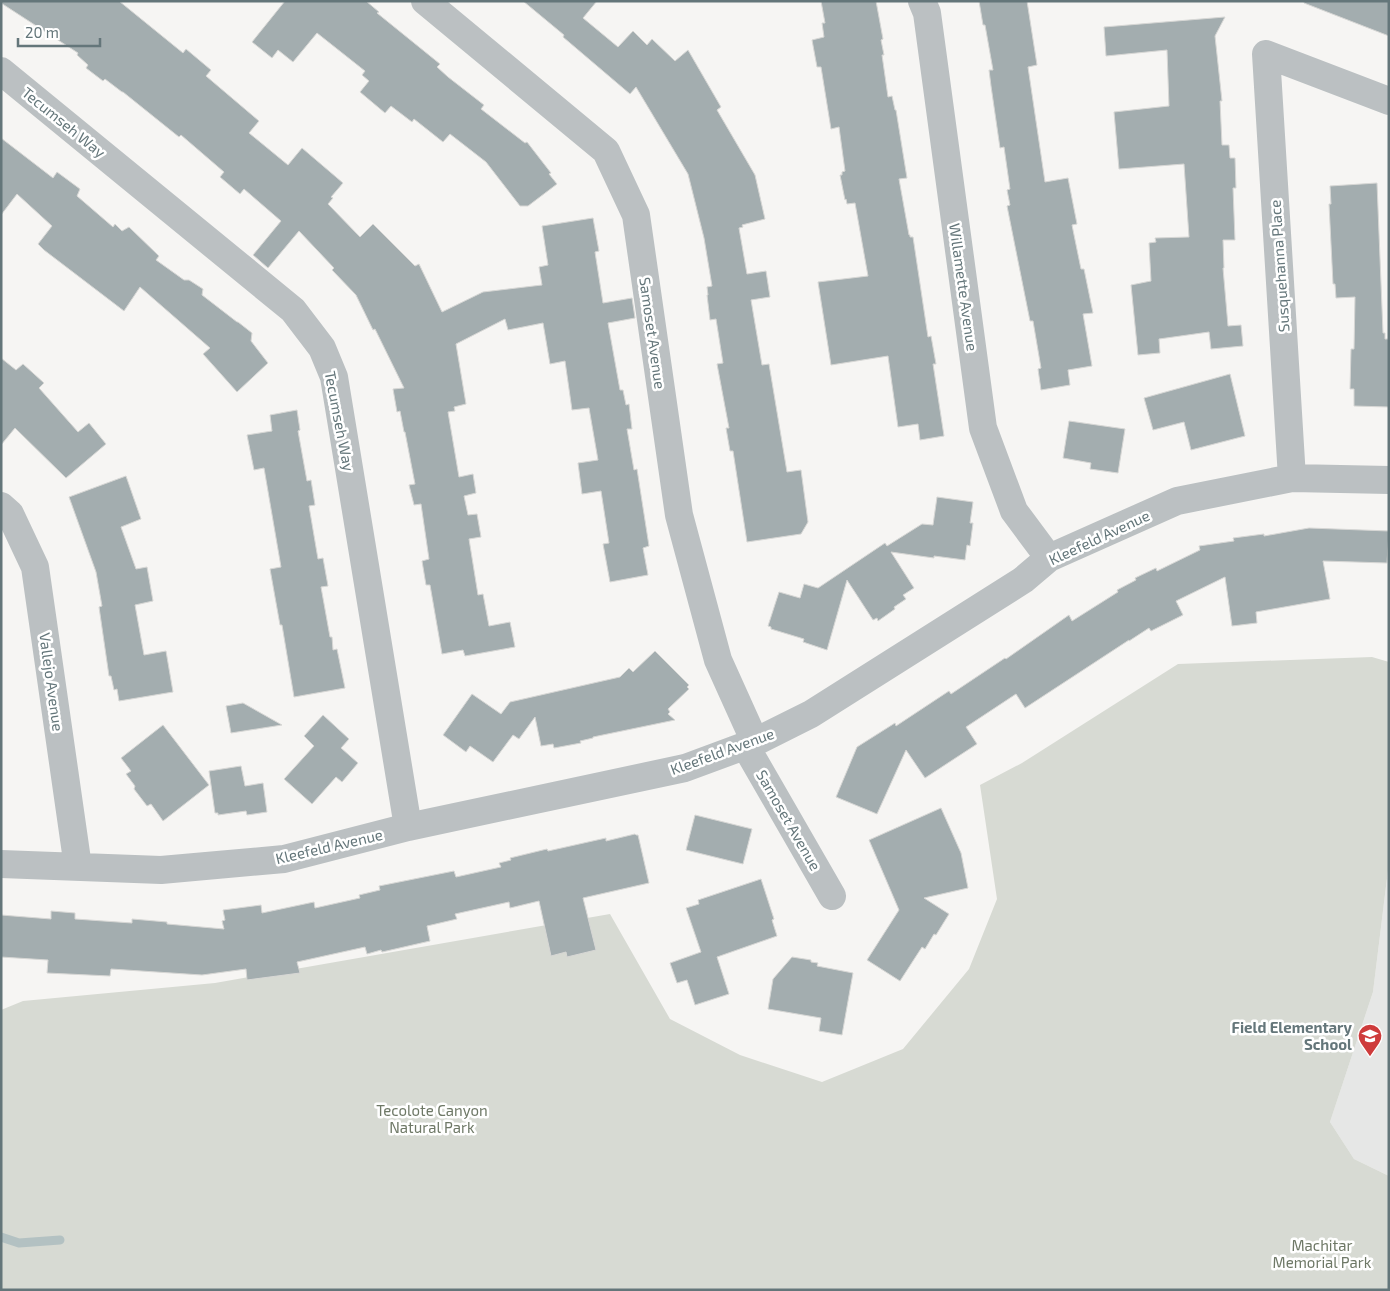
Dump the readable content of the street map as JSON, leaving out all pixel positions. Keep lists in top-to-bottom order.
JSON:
{
  "streets": {
    "street": [
      "Tecumseh Way",
      "Susquehanna Place",
      "Willamette Avenue",
      "Samoset Avenue",
      "Kleefeld Avenue",
      "Vallejo Avenue"
    ]
  },
  "crossings": [
    ["Tecumseh Way", "Kleefeld Avenue"],
    ["Susquehanna Place", "Kleefeld Avenue"],
    ["Willamette Avenue", "Kleefeld Avenue"],
    ["Samoset Avenue", "Kleefeld Avenue"],
    ["Kleefeld Avenue", "Vallejo Avenue"]
  ],
  "parks": ["Tecolote Canyon Natural Park", "Machitar Memorial Park"],
  "places": {
    "school or university": ["Field Elementary School"]
  },
  "scale_bar": "20 m"
}
